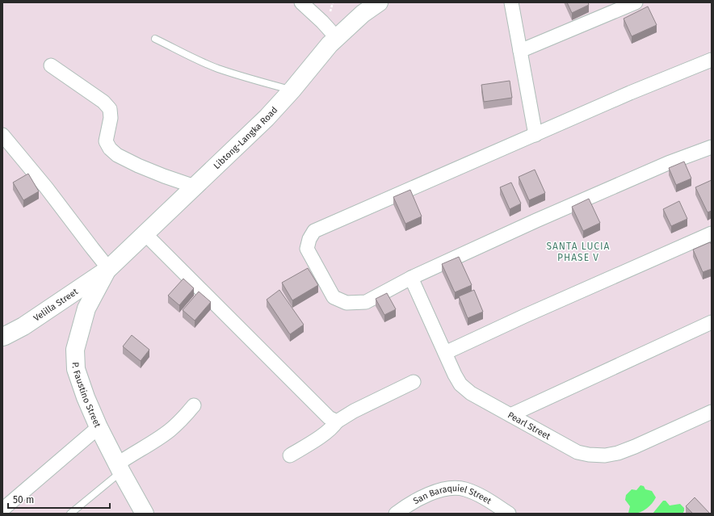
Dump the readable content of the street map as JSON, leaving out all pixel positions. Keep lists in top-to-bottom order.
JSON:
{
  "streets": {
    "main road": ["Libtong-Langka Road", "Velilla Street", "P. Faustino Street"],
    "street": ["Pearl Street", "San Baraquiel Street"]
  },
  "crossings": [
    ["Libtong-Langka Road", "Velilla Street"],
    ["Libtong-Langka Road", "P. Faustino Street"],
    ["Velilla Street", "P. Faustino Street"]
  ],
  "districts": ["SANTA LUCIA PHASE V"],
  "scale_bar": "50 m"
}
